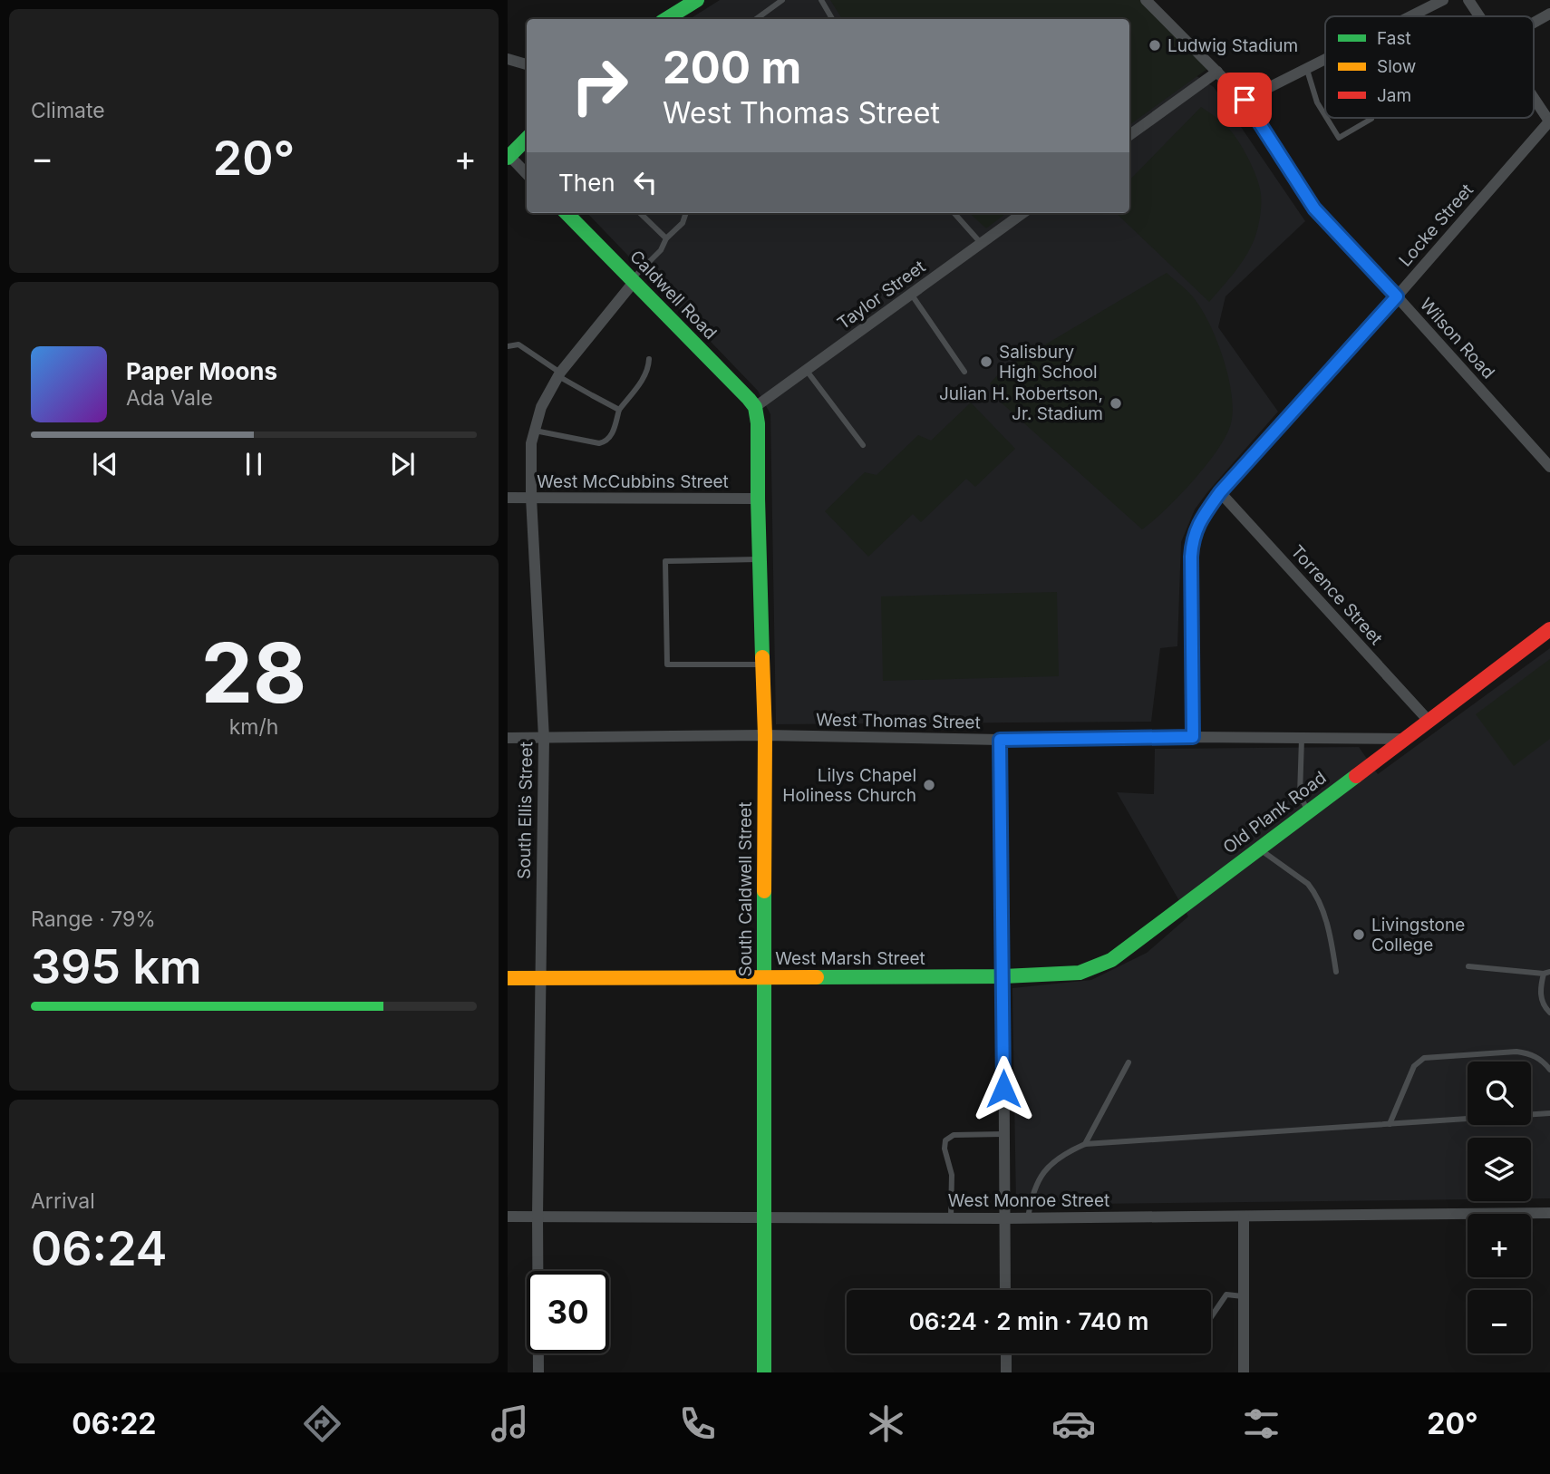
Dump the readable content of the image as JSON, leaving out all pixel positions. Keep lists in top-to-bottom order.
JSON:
{
  "streets": {
    "street": [
      "Locke Street",
      "Caldwell Road",
      "Taylor Street",
      "Wilson Road",
      "West McCubbins Street",
      "Torrence Street",
      "West Thomas Street",
      "South Ellis Street",
      "Old Plank Road",
      "South Caldwell Street",
      "West Marsh Street",
      "West Monroe Street"
    ]
  },
  "crossings": [
    ["Locke Street", "Wilson Road"],
    ["Locke Street", "Torrence Street"],
    ["Locke Street", "West Thomas Street"],
    ["Caldwell Road", "Taylor Street"],
    ["Caldwell Road", "South Ellis Street"],
    ["Caldwell Road", "South Caldwell Street"],
    ["Taylor Street", "South Caldwell Street"],
    ["West McCubbins Street", "South Ellis Street"],
    ["West McCubbins Street", "South Caldwell Street"],
    ["Torrence Street", "Old Plank Road"],
    ["West Thomas Street", "South Ellis Street"],
    ["West Thomas Street", "Old Plank Road"],
    ["West Thomas Street", "South Caldwell Street"],
    ["South Ellis Street", "West Marsh Street"],
    ["South Ellis Street", "West Monroe Street"],
    ["Old Plank Road", "West Marsh Street"],
    ["South Caldwell Street", "West Marsh Street"],
    ["South Caldwell Street", "West Monroe Street"]
  ],
  "places": [
    "Ludwig Stadium",
    "Salisbury High School",
    "Julian H. Robertson, Jr. Stadium",
    "Lilys Chapel Holiness Church",
    "Livingstone College"
  ],
  "legend": ["Fast", "Slow", "Jam"],
  "page": {
    "tile": [
      "Climate",
      ["28", "km/h"],
      ["Range · 79%", "395 km"],
      ["Arrival", "06:24"]
    ],
    "turn": ["200 m", "West Thomas Street"],
    "heat": ["−", "20°", "+"],
    "then": "Then",
    "song": ["Paper Moons", "Ada Vale"],
    "map_buttons": ["+", "−"],
    "limit": "30",
    "trip": "06:24 · 2 min · 740 m",
    "tabs": ["06:22", "20°"]
  }
}
